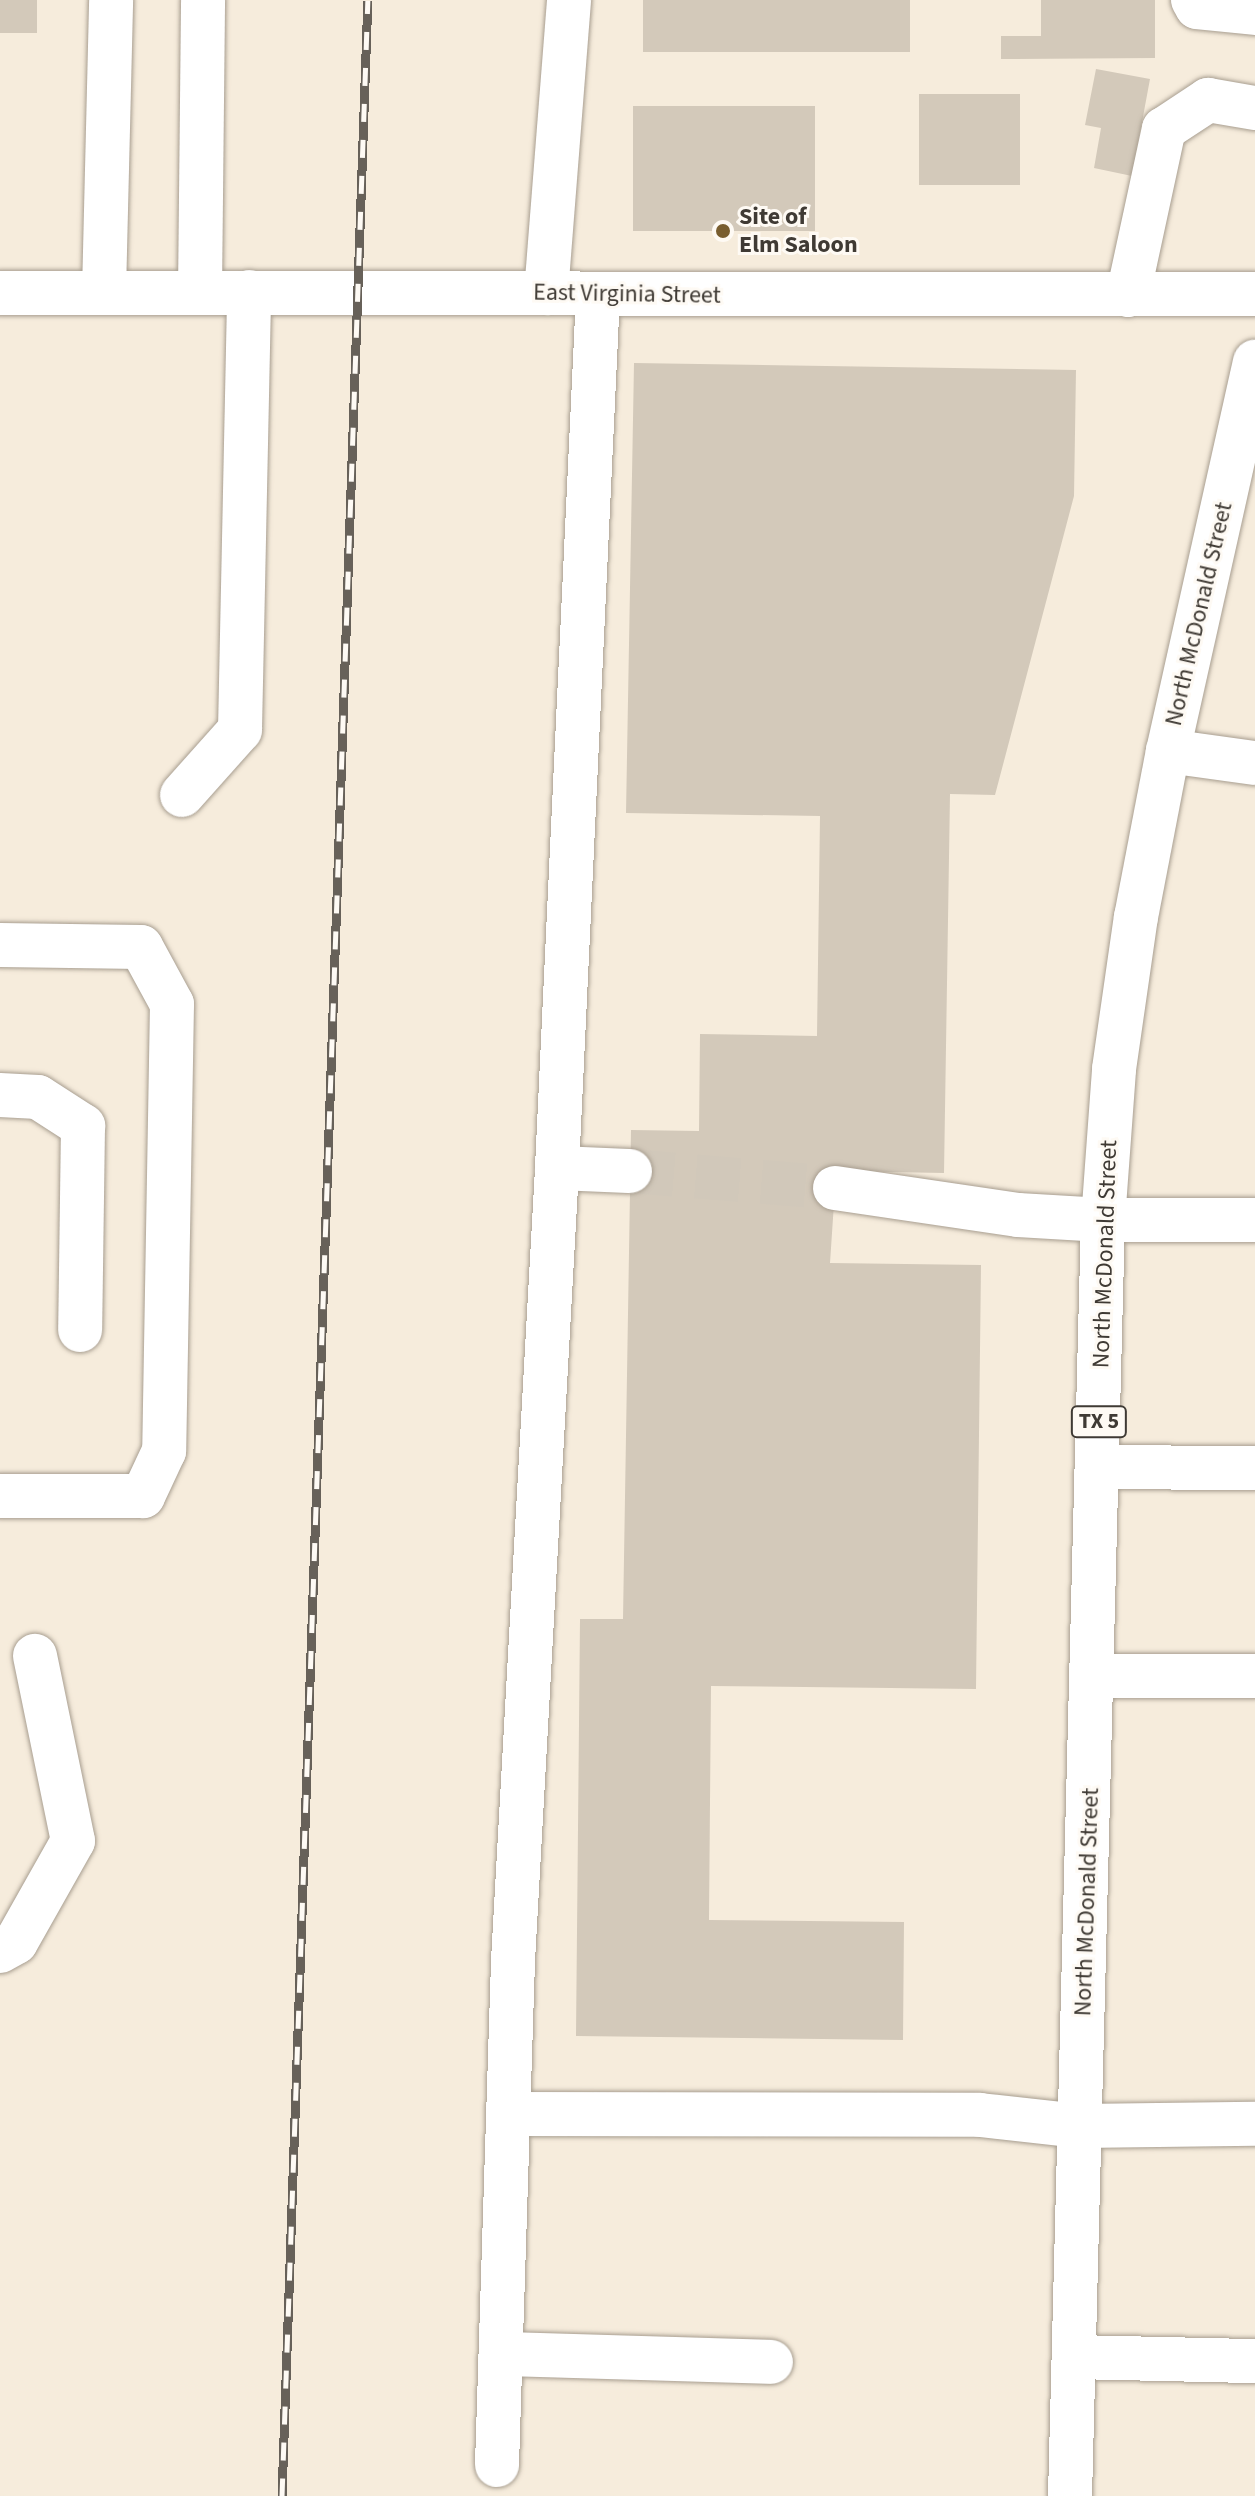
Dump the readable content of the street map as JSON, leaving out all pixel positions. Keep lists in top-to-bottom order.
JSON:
{
  "streets": {
    "main road": ["East Virginia Street", "North McDonald Street", "TX 5"]
  },
  "places": ["Site of Elm Saloon"]
}
